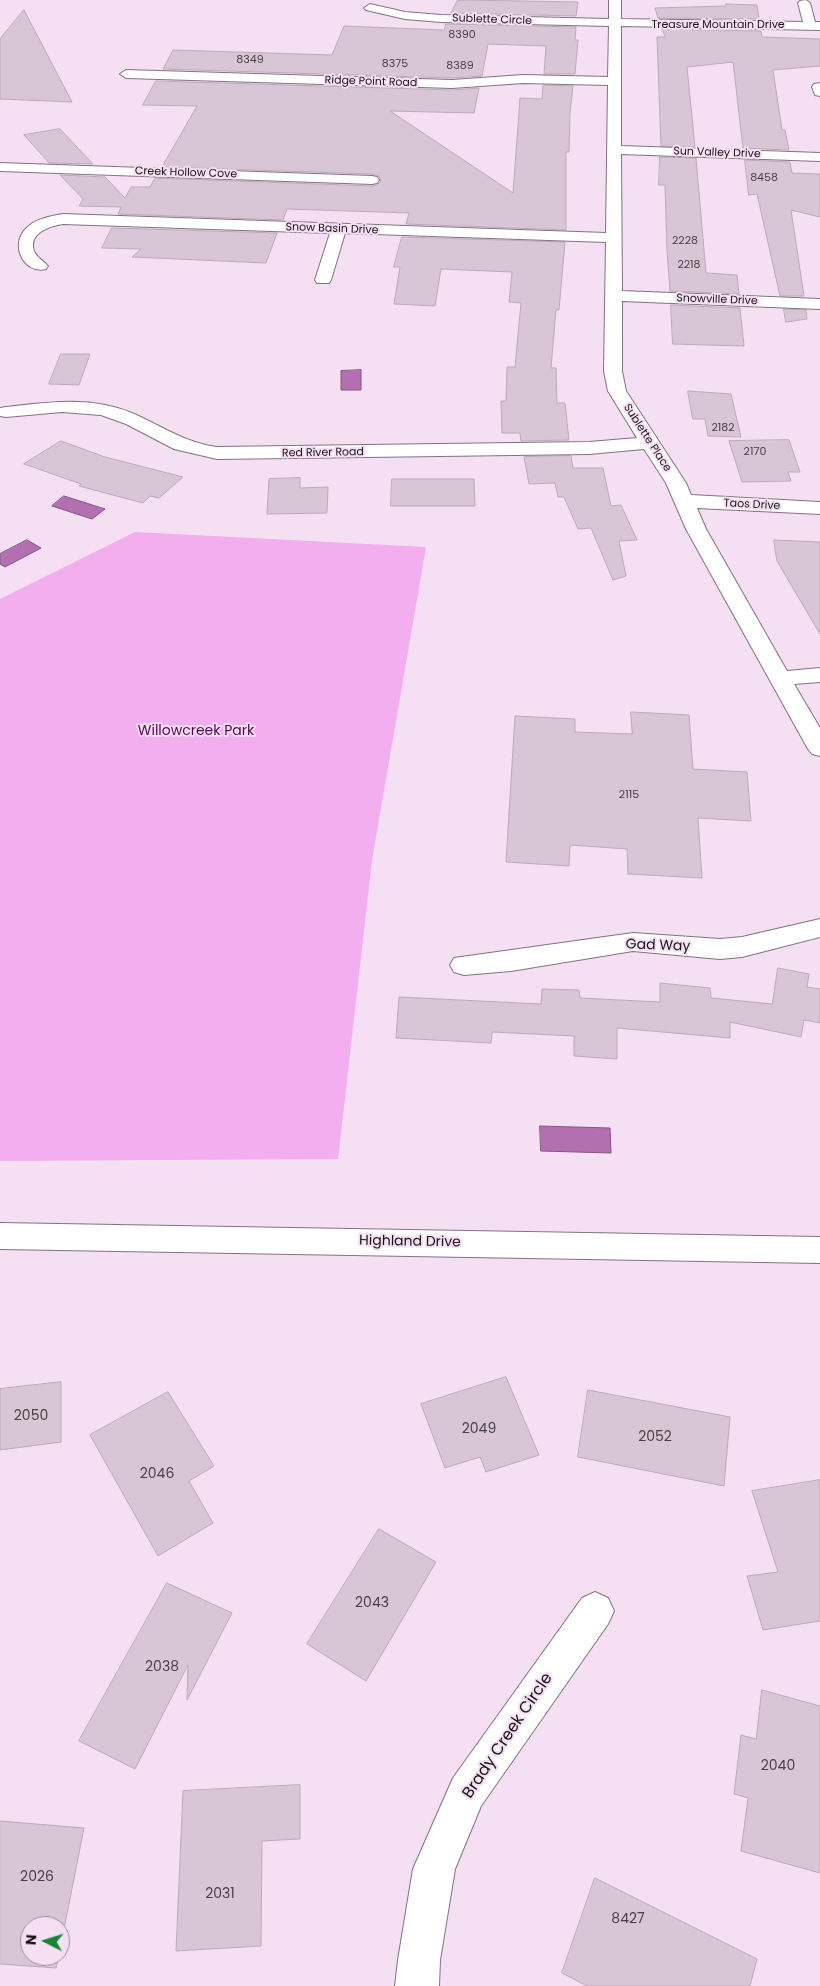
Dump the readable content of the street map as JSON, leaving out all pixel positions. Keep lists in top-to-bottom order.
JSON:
{
  "streets": {
    "street": [
      "Sublette Circle",
      "Treasure Mountain Drive",
      "Ridge Point Road",
      "Sun Valley Drive",
      "Creek Hollow Cove",
      "Snow Basin Drive",
      "Snowville Drive",
      "Sublette Place",
      "Red River Road",
      "Taos Drive",
      "Gad Way",
      "Highland Drive",
      "Brady Creek Circle"
    ]
  },
  "crossings": [
    ["Sublette Circle", "Treasure Mountain Drive"],
    ["Sublette Circle", "Sublette Place"],
    ["Treasure Mountain Drive", "Sublette Place"],
    ["Ridge Point Road", "Sublette Place"],
    ["Sun Valley Drive", "Sublette Place"],
    ["Snow Basin Drive", "Sublette Place"],
    ["Snowville Drive", "Sublette Place"],
    ["Sublette Place", "Red River Road"],
    ["Sublette Place", "Taos Drive"]
  ],
  "parks": ["Willowcreek Park"],
  "house_numbers": [
    "8390",
    "8349",
    "8375",
    "8389",
    "8458",
    "2228",
    "2218",
    "2182",
    "2170",
    "2115",
    "2050",
    "2049",
    "2052",
    "2046",
    "2043",
    "2038",
    "2040",
    "2026",
    "2031",
    "8427"
  ],
  "north": "left"
}
